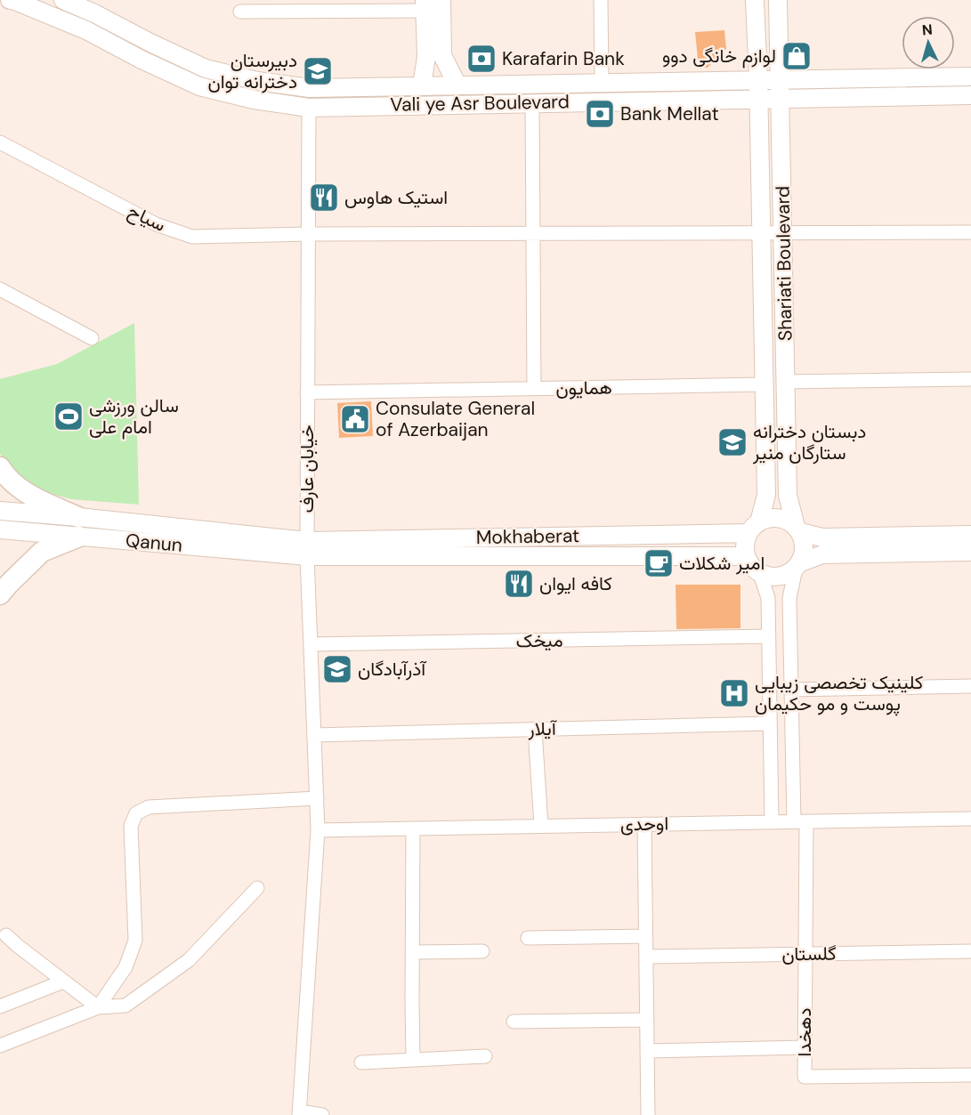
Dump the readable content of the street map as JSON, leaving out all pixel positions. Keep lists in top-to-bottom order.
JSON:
{
  "streets": {
    "main road": [
      "Vali ye Asr Boulevard",
      "Shariati Boulevard",
      "Mokhaberat",
      "Qanun"
    ],
    "street": [
      "سیاح",
      "همایون",
      "خیابان عارف",
      "میخک",
      "آیلار",
      "اوحدی",
      "گلستان",
      "دهخدا"
    ]
  },
  "crossings": [
    ["Vali ye Asr Boulevard", "Shariati Boulevard"],
    ["Vali ye Asr Boulevard", "خیابان عارف"],
    ["سیاح", "Shariati Boulevard"],
    ["سیاح", "خیابان عارف"],
    ["Shariati Boulevard", "همایون"],
    ["Shariati Boulevard", "Mokhaberat"],
    ["همایون", "خیابان عارف"],
    ["خیابان عارف", "Mokhaberat"],
    ["خیابان عارف", "Qanun"],
    ["خیابان عارف", "میخک"],
    ["خیابان عارف", "آیلار"],
    ["خیابان عارف", "اوحدی"],
    ["Mokhaberat", "Qanun"],
    ["اوحدی", "دهخدا"],
    ["گلستان", "دهخدا"]
  ],
  "places": {
    "shop": ["لوازم خانگی دوو"],
    "bank": ["Karafarin Bank", "Bank Mellat"],
    "school or university": ["دبیرستان دخترانه توان", "دبستان دخترانه ستارگان منیر", "آذرآبادگان"],
    "restaurant": ["استیک هاوس", "کافه ایوان"],
    "sports": ["سالن ورزشی امام علی"],
    "public building": ["Consulate General of Azerbaijan"],
    "cafe": ["امیر شکلات"],
    "hospital": ["کلینیک تخصصی زیبایی پوست و مو حکیمان"]
  },
  "north": "top"
}
